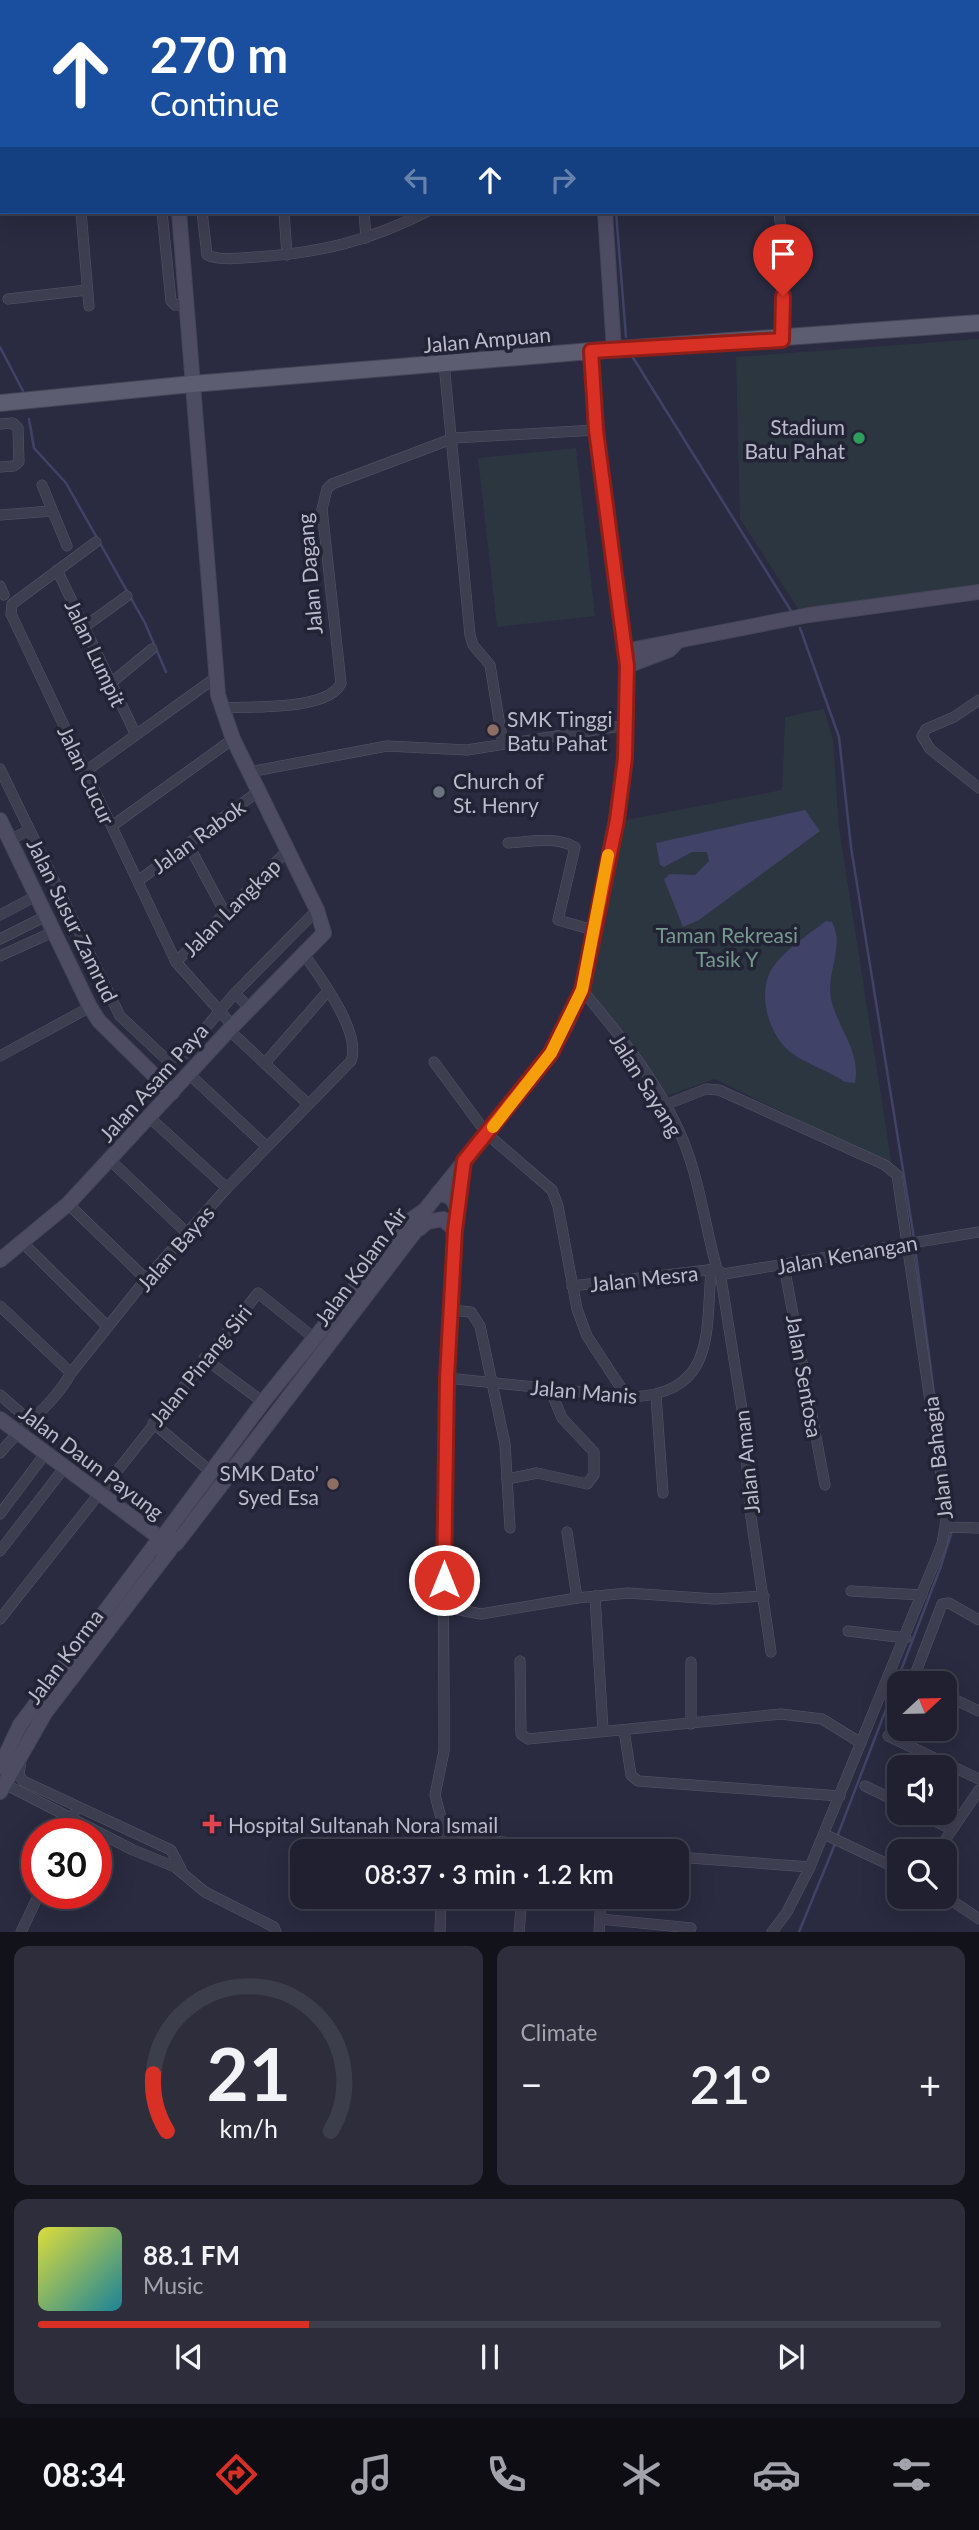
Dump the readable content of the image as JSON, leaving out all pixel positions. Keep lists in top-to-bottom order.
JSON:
{
  "streets": {
    "main road": ["Jalan Ampuan"],
    "street": [
      "Jalan Dagang",
      "Jalan Lumpit",
      "Jalan Cucur",
      "Jalan Rabok",
      "Jalan Langkap",
      "Jalan Susur Zamrud",
      "Jalan Asam Paya",
      "Jalan Sayang",
      "Jalan Bayas",
      "Jalan Kenangan",
      "Jalan Kolam Air",
      "Jalan Mesra",
      "Jalan Pinang Siri",
      "Jalan Sentosa",
      "Jalan Manis",
      "Jalan Bahagia",
      "Jalan Daun Payung",
      "Jalan Aman",
      "Jalan Korma"
    ]
  },
  "crossings": [
    ["Jalan Lumpit", "Jalan Cucur"],
    ["Jalan Cucur", "Jalan Rabok"],
    ["Jalan Cucur", "Jalan Langkap"],
    ["Jalan Cucur", "Jalan Asam Paya"],
    ["Jalan Cucur", "Jalan Bayas"],
    ["Jalan Susur Zamrud", "Jalan Asam Paya"],
    ["Jalan Sayang", "Jalan Kenangan"],
    ["Jalan Sayang", "Jalan Mesra"],
    ["Jalan Sayang", "Jalan Manis"],
    ["Jalan Sayang", "Jalan Bahagia"],
    ["Jalan Sayang", "Jalan Aman"],
    ["Jalan Bayas", "Jalan Daun Payung"],
    ["Jalan Kenangan", "Jalan Mesra"],
    ["Jalan Kenangan", "Jalan Sentosa"],
    ["Jalan Kenangan", "Jalan Manis"],
    ["Jalan Kenangan", "Jalan Bahagia"],
    ["Jalan Kenangan", "Jalan Aman"],
    ["Jalan Kolam Air", "Jalan Pinang Siri"],
    ["Jalan Kolam Air", "Jalan Daun Payung"],
    ["Jalan Kolam Air", "Jalan Korma"],
    ["Jalan Mesra", "Jalan Manis"],
    ["Jalan Mesra", "Jalan Aman"],
    ["Jalan Pinang Siri", "Jalan Daun Payung"],
    ["Jalan Manis", "Jalan Aman"],
    ["Jalan Daun Payung", "Jalan Korma"]
  ],
  "parks": ["Taman Rekreasi Tasik Y"],
  "places": {
    "other": [
      "Stadium Batu Pahat",
      "SMK Tinggi Batu Pahat",
      "Church of St. Henry",
      "SMK Dato' Syed Esa"
    ],
    "health": ["Hospital Sultanah Nora Ismail"]
  },
  "north": "right",
  "page": {
    "turn": ["270 m", "Continue"],
    "limit": "30",
    "trip": "08:37 · 3 min · 1.2 km",
    "tile": "Climate",
    "heat": ["−", "21°", "+"],
    "song": ["88.1 FM", "Music"],
    "tabs": "08:34",
    "gauge": ["21", "km/h"]
  }
}
